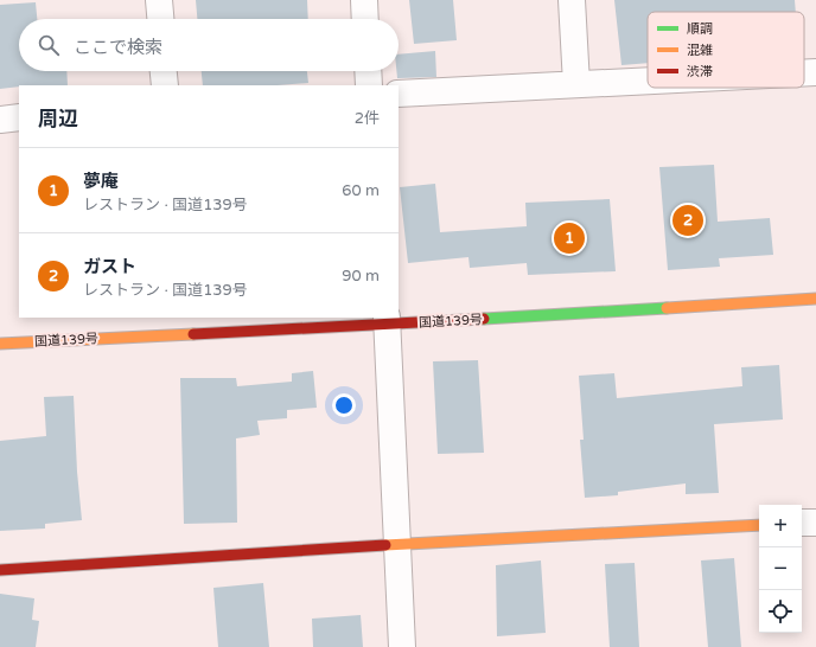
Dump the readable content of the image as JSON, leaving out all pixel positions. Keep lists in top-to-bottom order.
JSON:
{
  "streets": {
    "main road": ["国道139号"]
  },
  "legend": ["順調", "混雑", "渋滞"],
  "page": {
    "search": "ここで検索",
    "heading": ["周辺", "2件"],
    "list": [
      {
        "mark": "1",
        "name": "夢庵",
        "note": "レストラン · 国道139号",
        "value": "60 m"
      },
      {
        "mark": "2",
        "name": "ガスト",
        "note": "レストラン · 国道139号",
        "value": "90 m"
      }
    ],
    "pins": ["2", "1"],
    "map_buttons": ["+", "−"]
  }
}
